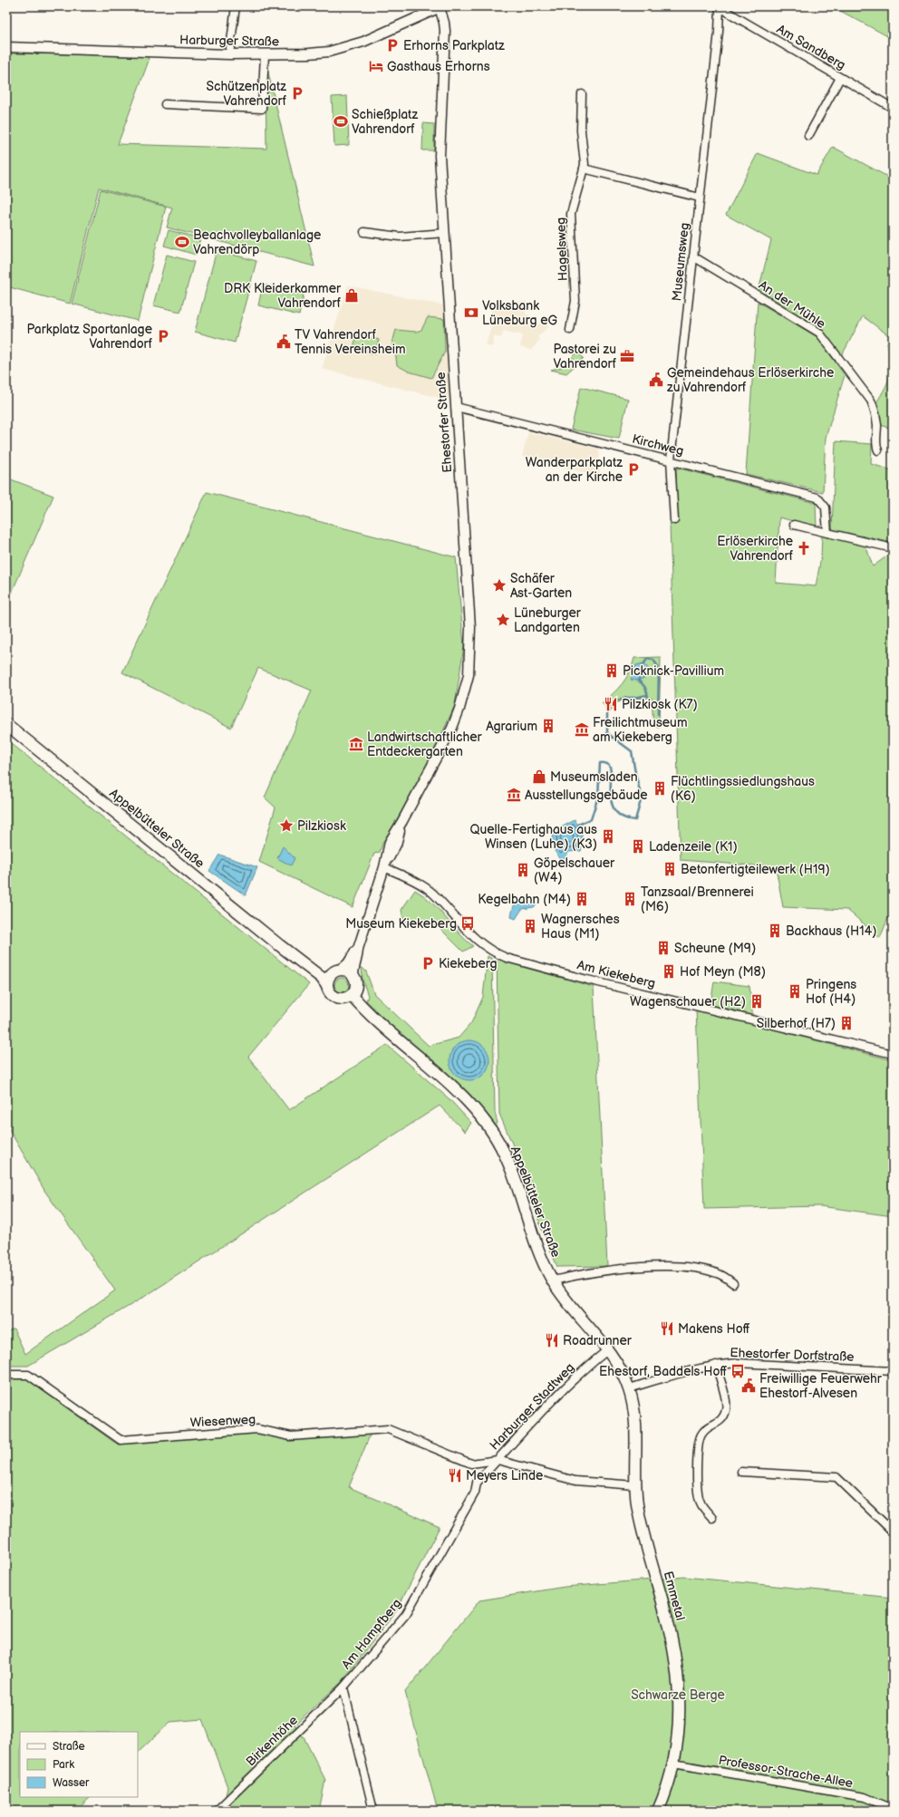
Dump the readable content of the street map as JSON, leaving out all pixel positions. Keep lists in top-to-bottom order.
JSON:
{
  "streets": {
    "main road": ["Appelbütteler Straße", "Emmetal"],
    "street": [
      "Harburger Straße",
      "Am Sandberg",
      "Hagelsweg",
      "Museumsweg",
      "An der Mühle",
      "Ehestorfer Straße",
      "Kirchweg",
      "Am Kiekeberg",
      "Ehestorfer Dorfstraße",
      "Harburger Stadtweg",
      "Wiesenweg",
      "Am Hampfberg",
      "Birkenhöhe",
      "Professor-Strache-Allee"
    ]
  },
  "crossings": [
    ["Harburger Straße", "Ehestorfer Straße"],
    ["Am Sandberg", "Museumsweg"],
    ["Museumsweg", "An der Mühle"],
    ["Museumsweg", "Kirchweg"],
    ["Ehestorfer Straße", "Kirchweg"],
    ["Ehestorfer Straße", "Appelbütteler Straße"],
    ["Ehestorfer Straße", "Am Kiekeberg"],
    ["Appelbütteler Straße", "Ehestorfer Dorfstraße"],
    ["Appelbütteler Straße", "Harburger Stadtweg"],
    ["Appelbütteler Straße", "Emmetal"],
    ["Ehestorfer Dorfstraße", "Emmetal"],
    ["Harburger Stadtweg", "Wiesenweg"],
    ["Harburger Stadtweg", "Am Hampfberg"],
    ["Emmetal", "Professor-Strache-Allee"],
    ["Am Hampfberg", "Birkenhöhe"]
  ],
  "parks": ["Schwarze Berge"],
  "places": {
    "parking": [
      "Erhorns Parkplatz",
      "Schützenplatz Vahrendorf",
      "Parkplatz Sportanlage Vahrendorf",
      "Wanderparkplatz an der Kirche",
      "Kiekeberg"
    ],
    "hotel": ["Gasthaus Erhorns"],
    "sports": ["Schießplatz Vahrendorf", "Beachvolleyballanlage Vahrendörp"],
    "shop": ["DRK Kleiderkammer Vahrendorf", "Museumsladen"],
    "bank": ["Volksbank Lüneburg eG"],
    "public building": ["TV Vahrendorf Tennis Vereinsheim", "Gemeindehaus Erlöserkirche zu Vahrendorf", "Freiwillige Feuerwehr Ehestorf-Alvesen"],
    "office": ["Pastorei zu Vahrendorf"],
    "church": ["Erlöserkirche Vahrendorf"],
    "place": ["Schäfer Ast-Garten", "Lüneburger Landgarten", "Pilzkiosk"],
    "building": [
      "Picknick-Pavillium",
      "Agrarium",
      "Flüchtlingssiedlungshaus (K6)",
      "Quelle-Fertighaus aus Winsen (Luhe) (K3)",
      "Ladenzeile (K1)",
      "Betonfertigteilewerk (H19)",
      "Göpelschauer (W4)",
      "Kegelbahn (M4)",
      "Tanzsaal/Brennerei (M6)",
      "Wagnersches Haus (M1)",
      "Backhaus (H14)",
      "Scheune (M9)",
      "Hof Meyn (M8)",
      "Pringens Hof (H4)",
      "Wagenschauer (H2)",
      "Silberhof (H7)"
    ],
    "restaurant": [
      "Pilzkiosk (K7)",
      "Makens Hoff",
      "Roadrunner",
      "Meyers Linde"
    ],
    "museum": ["Freilichtmuseum am Kiekeberg", "Landwirtschaftlicher Entdeckergarten", "Ausstellungsgebäude"],
    "bus stop": ["Museum Kiekeberg", "Ehestorf, Baddels Hoff"]
  },
  "legend": ["Straße", "Park", "Wasser"]
}
